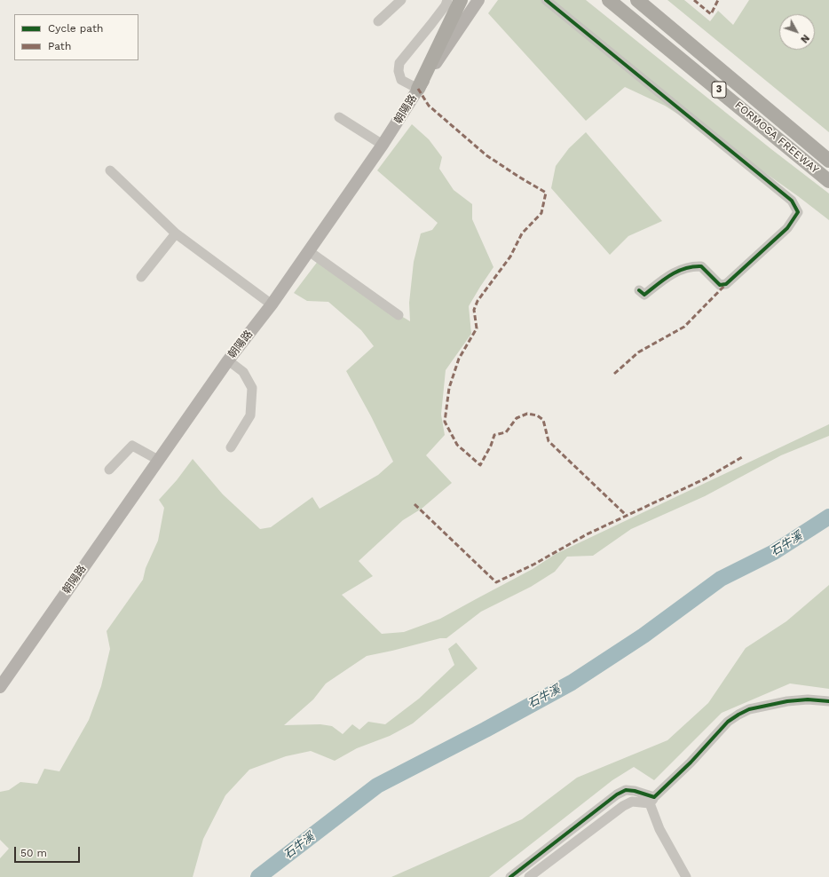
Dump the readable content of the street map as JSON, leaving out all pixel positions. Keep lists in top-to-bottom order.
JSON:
{
  "streets": {
    "highway": ["3", "FORMOSA FREEWAY"],
    "main road": ["朝陽路"]
  },
  "water": ["石牛溪"],
  "legend": ["Cycle path", "Path"],
  "scale_bar": "50 m",
  "north": "bottom right"
}
